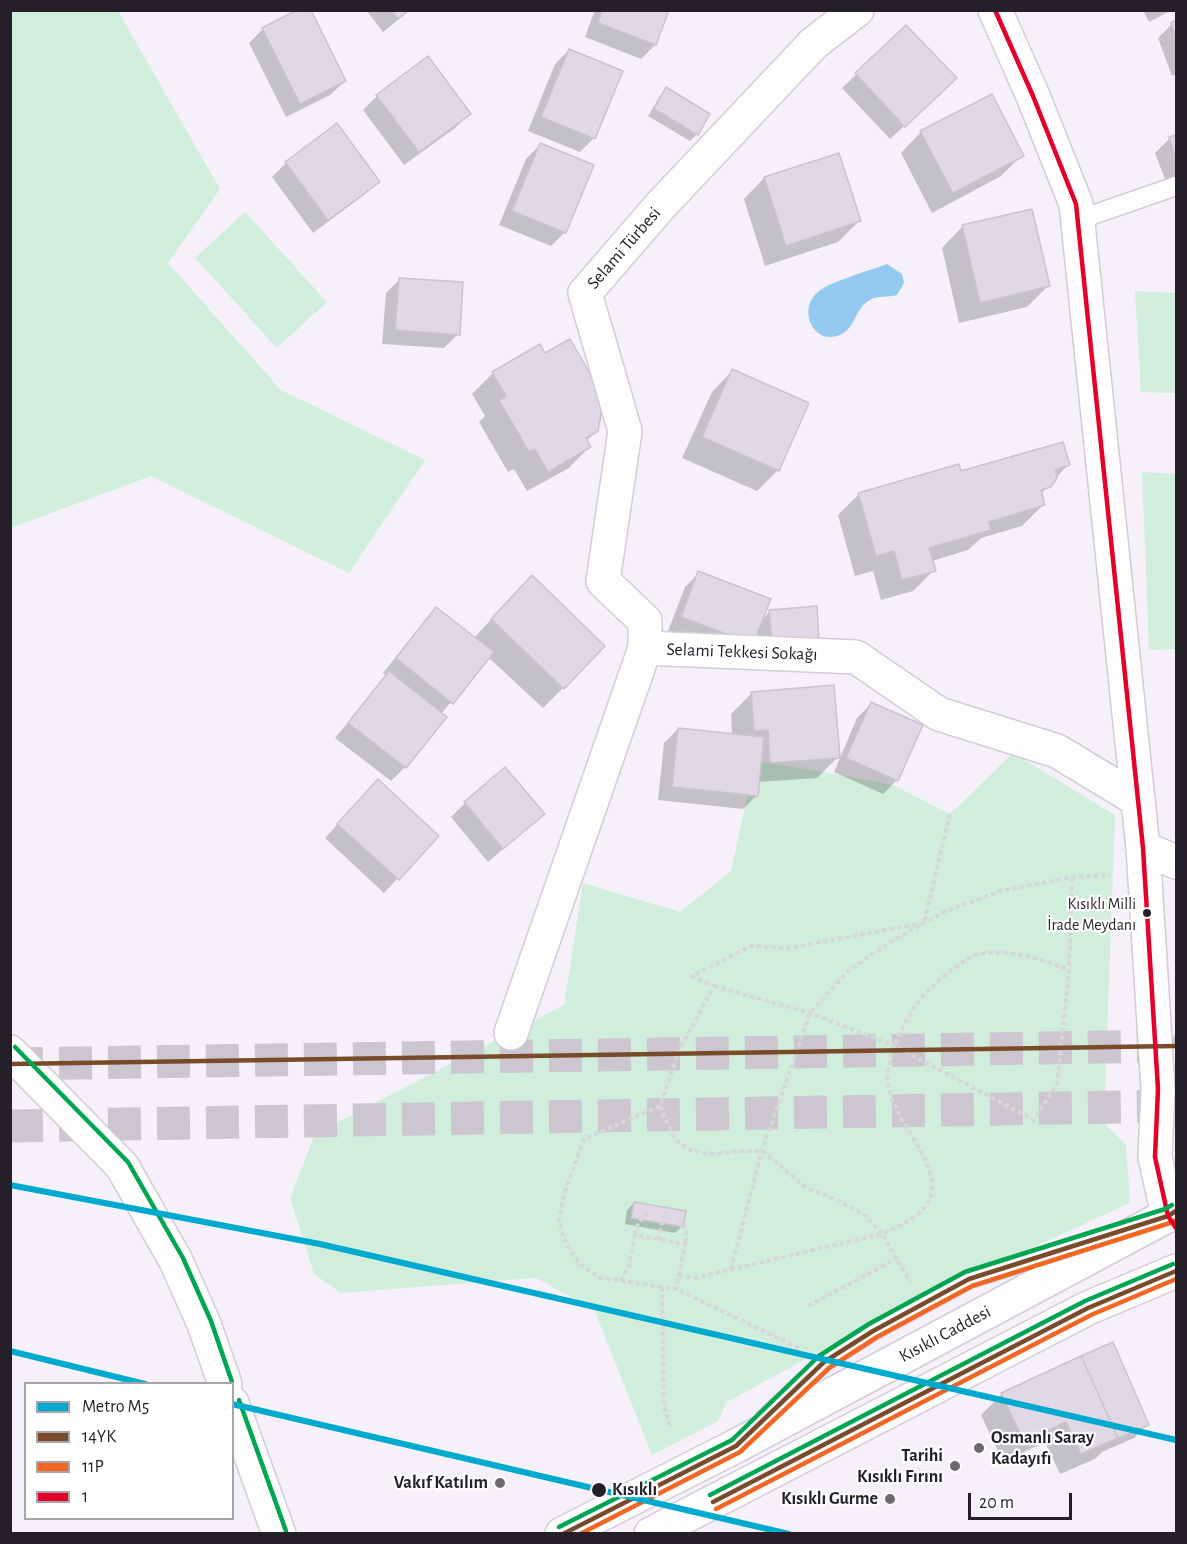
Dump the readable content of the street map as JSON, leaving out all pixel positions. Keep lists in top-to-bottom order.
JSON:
{
  "streets": {
    "main road": ["Selami Türbesi", "Selami Tekkesi Sokağı", "Kısıklı Caddesi"]
  },
  "crossings": [
    ["Selami Türbesi", "Selami Tekkesi Sokağı"]
  ],
  "places": [
    "Kısıklı Milli İrade Meydanı",
    "Osmanlı Saray Kadayıfı",
    "Tarihi Kısıklı Fırını",
    "Vakıf Katılım",
    "Kısıklı",
    "Kısıklı Gurme"
  ],
  "lines": [
    "transit line 1",
    "transit line 14YK",
    "metro line M5",
    "transit line 11P"
  ],
  "legend": [
    "Metro M5",
    "14YK",
    "11P",
    "1"
  ],
  "scale_bar": "20 m"
}
